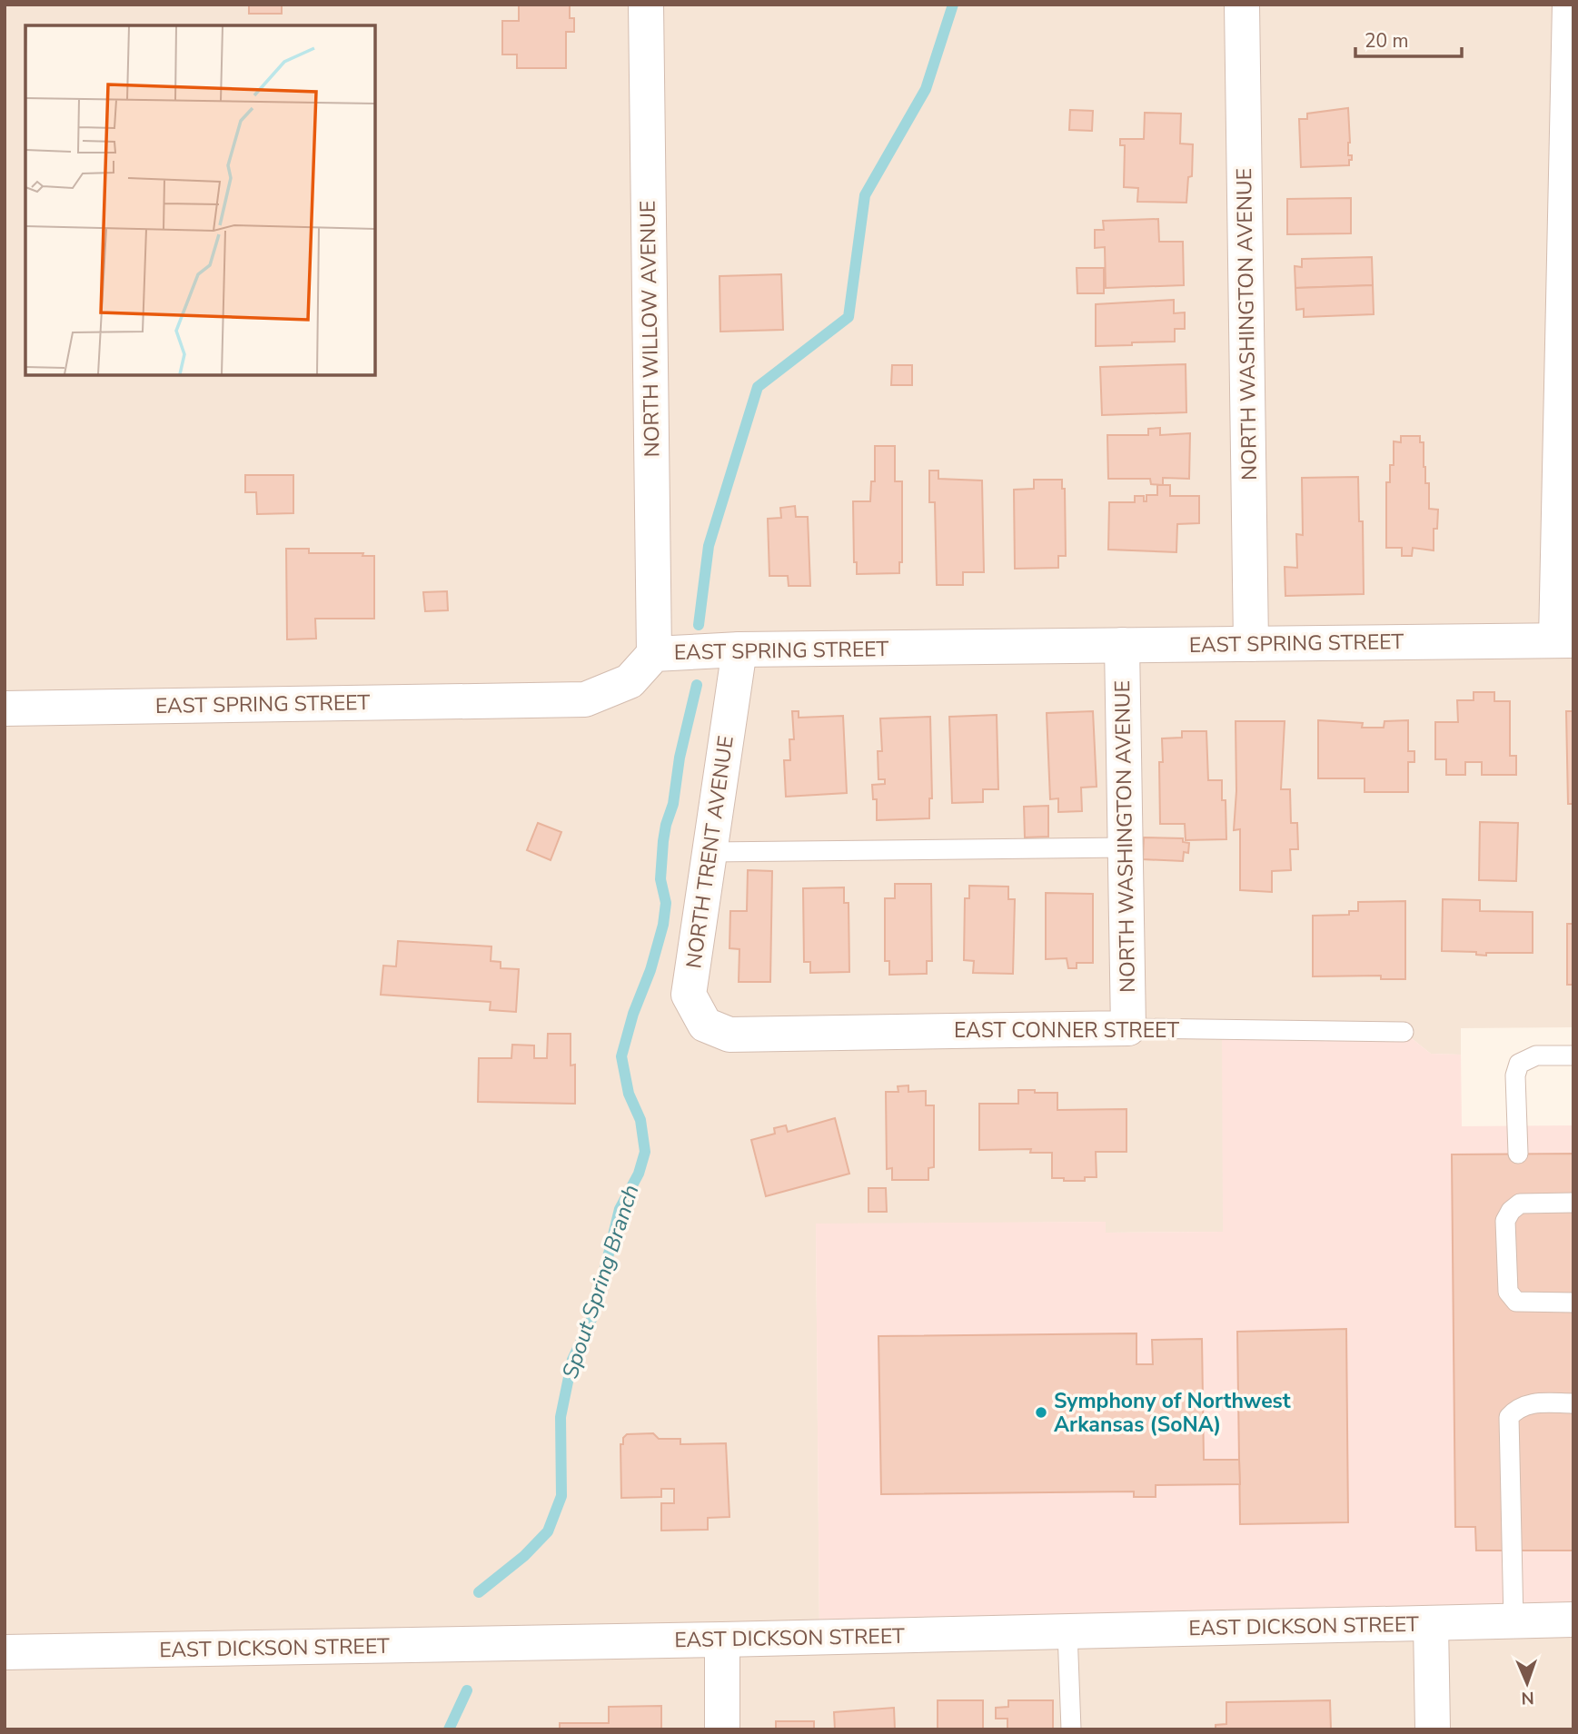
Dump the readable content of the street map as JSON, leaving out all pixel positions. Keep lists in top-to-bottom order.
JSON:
{
  "streets": {
    "street": [
      "NORTH WASHINGTON AVENUE",
      "NORTH WILLOW AVENUE",
      "EAST SPRING STREET",
      "NORTH TRENT AVENUE",
      "EAST CONNER STREET",
      "EAST DICKSON STREET"
    ]
  },
  "crossings": [
    ["NORTH WASHINGTON AVENUE", "EAST SPRING STREET"],
    ["NORTH WASHINGTON AVENUE", "EAST CONNER STREET"],
    ["NORTH WILLOW AVENUE", "EAST SPRING STREET"],
    ["EAST SPRING STREET", "NORTH TRENT AVENUE"],
    ["NORTH TRENT AVENUE", "EAST CONNER STREET"]
  ],
  "water": ["Spout Spring Branch"],
  "places": ["Symphony of Northwest Arkansas (SoNA)"],
  "scale_bar": "20 m",
  "north": "bottom"
}
